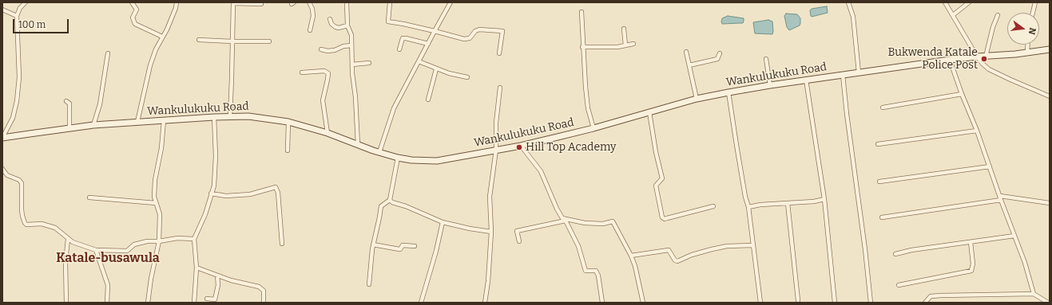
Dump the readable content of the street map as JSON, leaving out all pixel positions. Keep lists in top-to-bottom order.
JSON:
{
  "streets": {
    "main road": ["Wankulukuku Road"]
  },
  "districts": ["Katale-busawula"],
  "places": ["Bukwenda Katale Police Post", "Hill Top Academy"],
  "scale_bar": "100 m",
  "north": "right"
}
